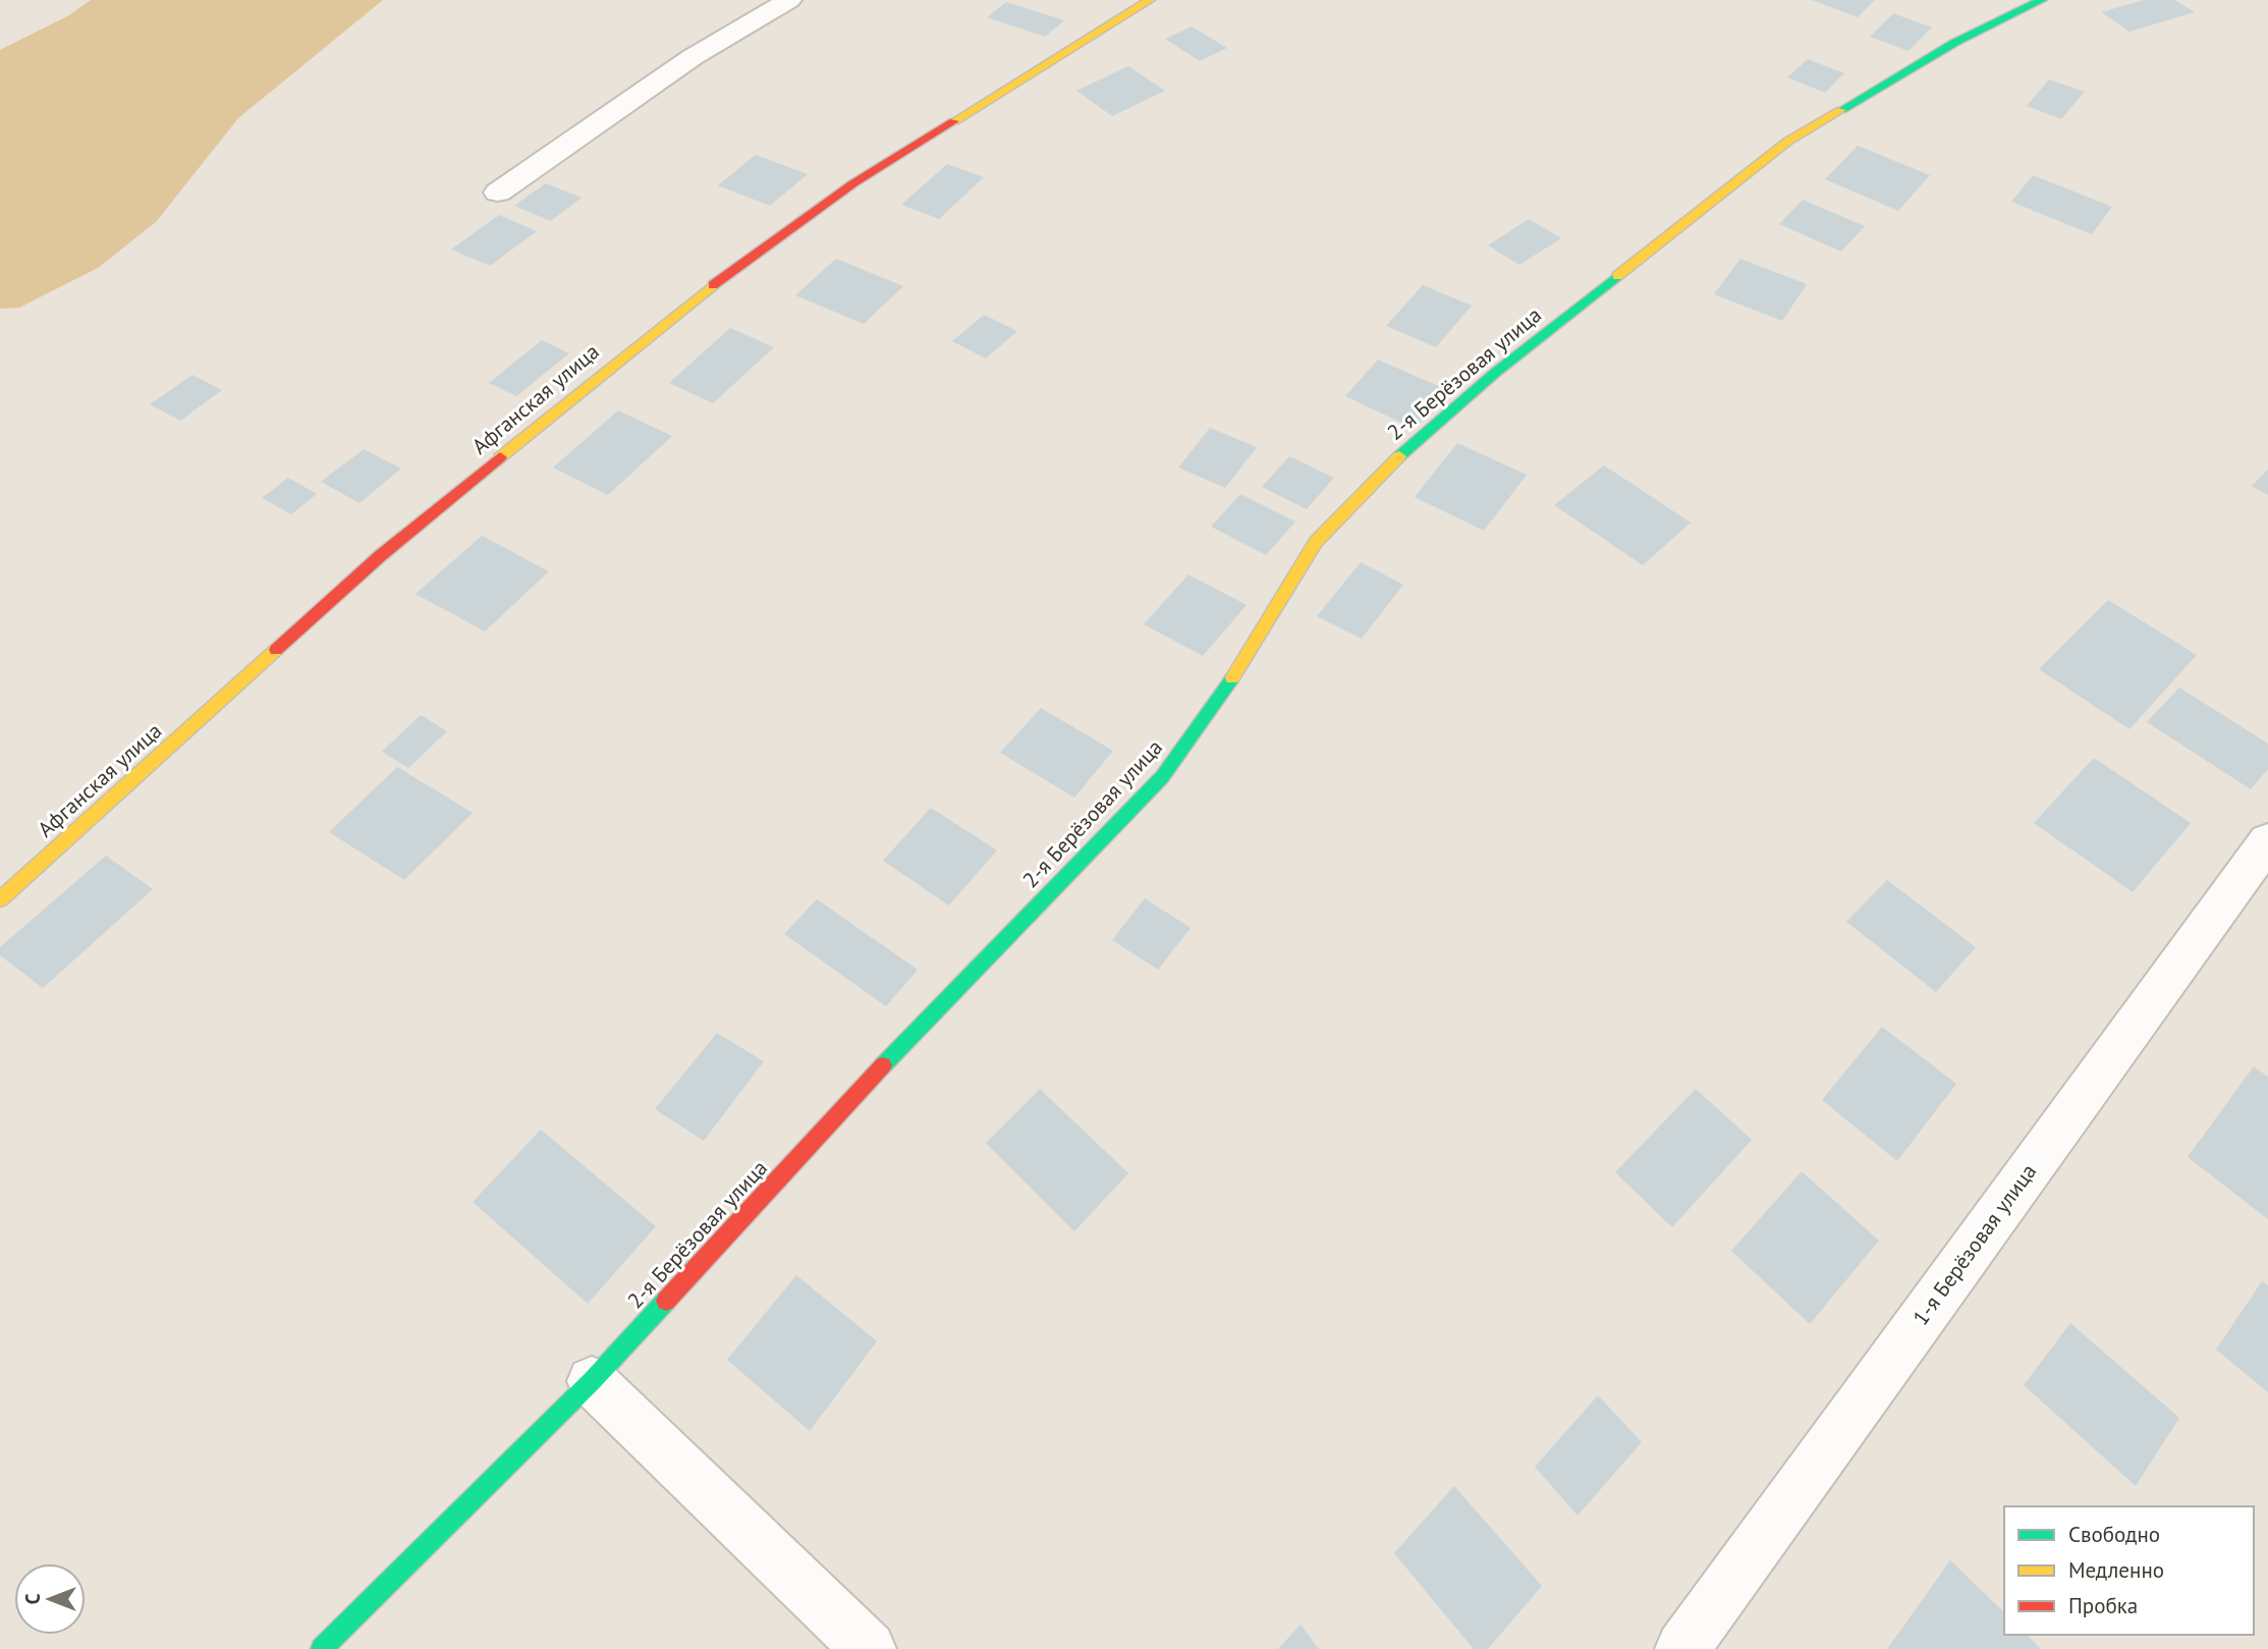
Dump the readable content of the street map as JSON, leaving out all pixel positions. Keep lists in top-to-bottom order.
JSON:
{
  "streets": {
    "street": ["2-я Берёзовая улица", "Афганская улица", "1-я Берёзовая улица"]
  },
  "legend": ["Свободно", "Медленно", "Пробка"],
  "north": "left"
}
